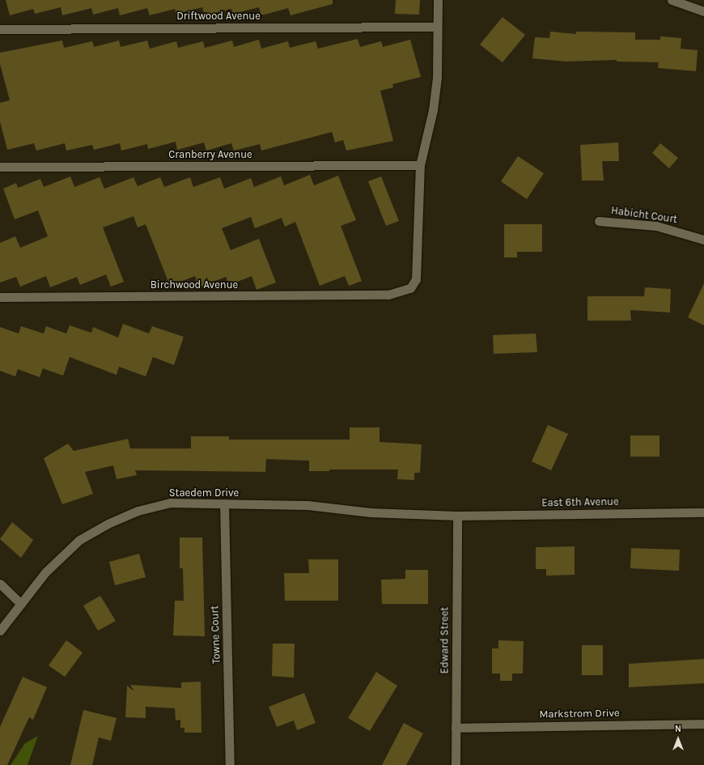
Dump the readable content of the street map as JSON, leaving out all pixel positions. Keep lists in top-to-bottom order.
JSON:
{
  "streets": {
    "street": [
      "Driftwood Avenue",
      "Cranberry Avenue",
      "Habicht Court",
      "Birchwood Avenue",
      "Staedem Drive",
      "East 6th Avenue",
      "Towne Court",
      "Edward Street",
      "Markstrom Drive"
    ]
  },
  "crossings": [
    ["Driftwood Avenue", "Birchwood Avenue"],
    ["Cranberry Avenue", "Birchwood Avenue"],
    ["Staedem Drive", "East 6th Avenue"],
    ["Staedem Drive", "Towne Court"],
    ["Staedem Drive", "Edward Street"],
    ["East 6th Avenue", "Edward Street"],
    ["Edward Street", "Markstrom Drive"]
  ],
  "north": "top"
}
